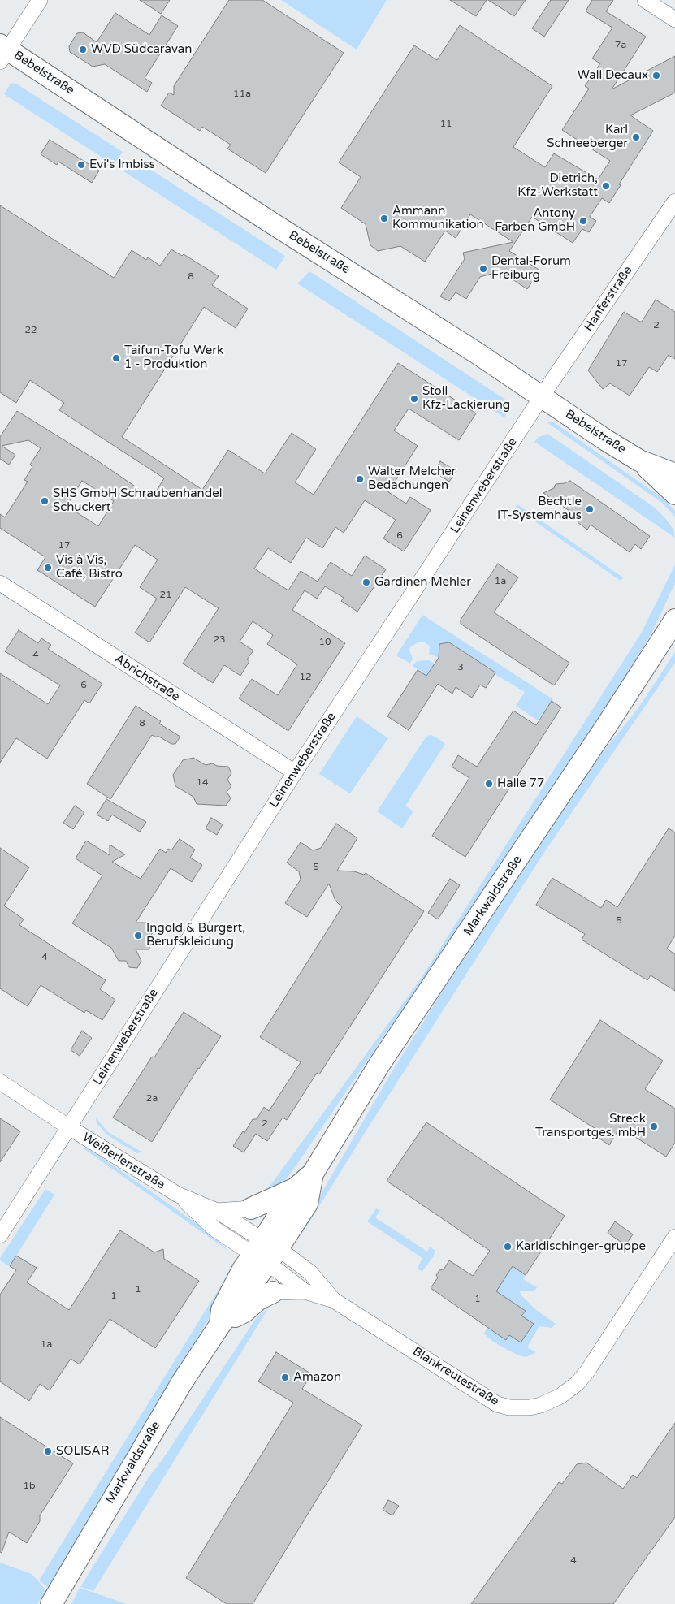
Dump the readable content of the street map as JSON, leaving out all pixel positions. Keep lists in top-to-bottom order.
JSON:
{
  "streets": {
    "main road": ["Bebelstraße", "Markwaldstraße"],
    "street": [
      "Hanferstraße",
      "Leinenweberstraße",
      "Abrichstraße",
      "Weißerlenstraße",
      "Blankreutestraße"
    ]
  },
  "crossings": [
    ["Bebelstraße", "Hanferstraße"],
    ["Bebelstraße", "Leinenweberstraße"],
    ["Hanferstraße", "Leinenweberstraße"],
    ["Leinenweberstraße", "Abrichstraße"],
    ["Leinenweberstraße", "Weißerlenstraße"],
    ["Markwaldstraße", "Weißerlenstraße"],
    ["Markwaldstraße", "Blankreutestraße"],
    ["Weißerlenstraße", "Blankreutestraße"]
  ],
  "places": [
    "WVD Südcaravan",
    "Wall Decaux",
    "Karl Schneeberger",
    "Evi's Imbiss",
    "Dietrich, Kfz-Werkstatt",
    "Ammann Kommunikation",
    "Antony Farben GmbH",
    "Dental-Forum Freiburg",
    "Taifun-Tofu Werk 1 - Produktion",
    "Stoll Kfz-Lackierung",
    "Walter Melcher Bedachungen",
    "SHS GmbH Schraubenhandel Schuckert",
    "Bechtle IT-Systemhaus",
    "Vis à Vis, Café, Bistro",
    "Gardinen Mehler",
    "Halle 77",
    "Ingold & Burgert, Berufskleidung",
    "Streck Transportges. mbH",
    "Karldischinger-gruppe",
    "Amazon",
    "SOLISAR"
  ],
  "house_numbers": [
    "7a",
    "11a",
    "11",
    "8",
    "2",
    "22",
    "17",
    "6",
    "17",
    "1a",
    "21",
    "23",
    "10",
    "4",
    "3",
    "12",
    "6",
    "8",
    "14",
    "5",
    "5",
    "4",
    "2a",
    "2",
    "1",
    "1",
    "1",
    "1a",
    "1b",
    "4"
  ]
}
